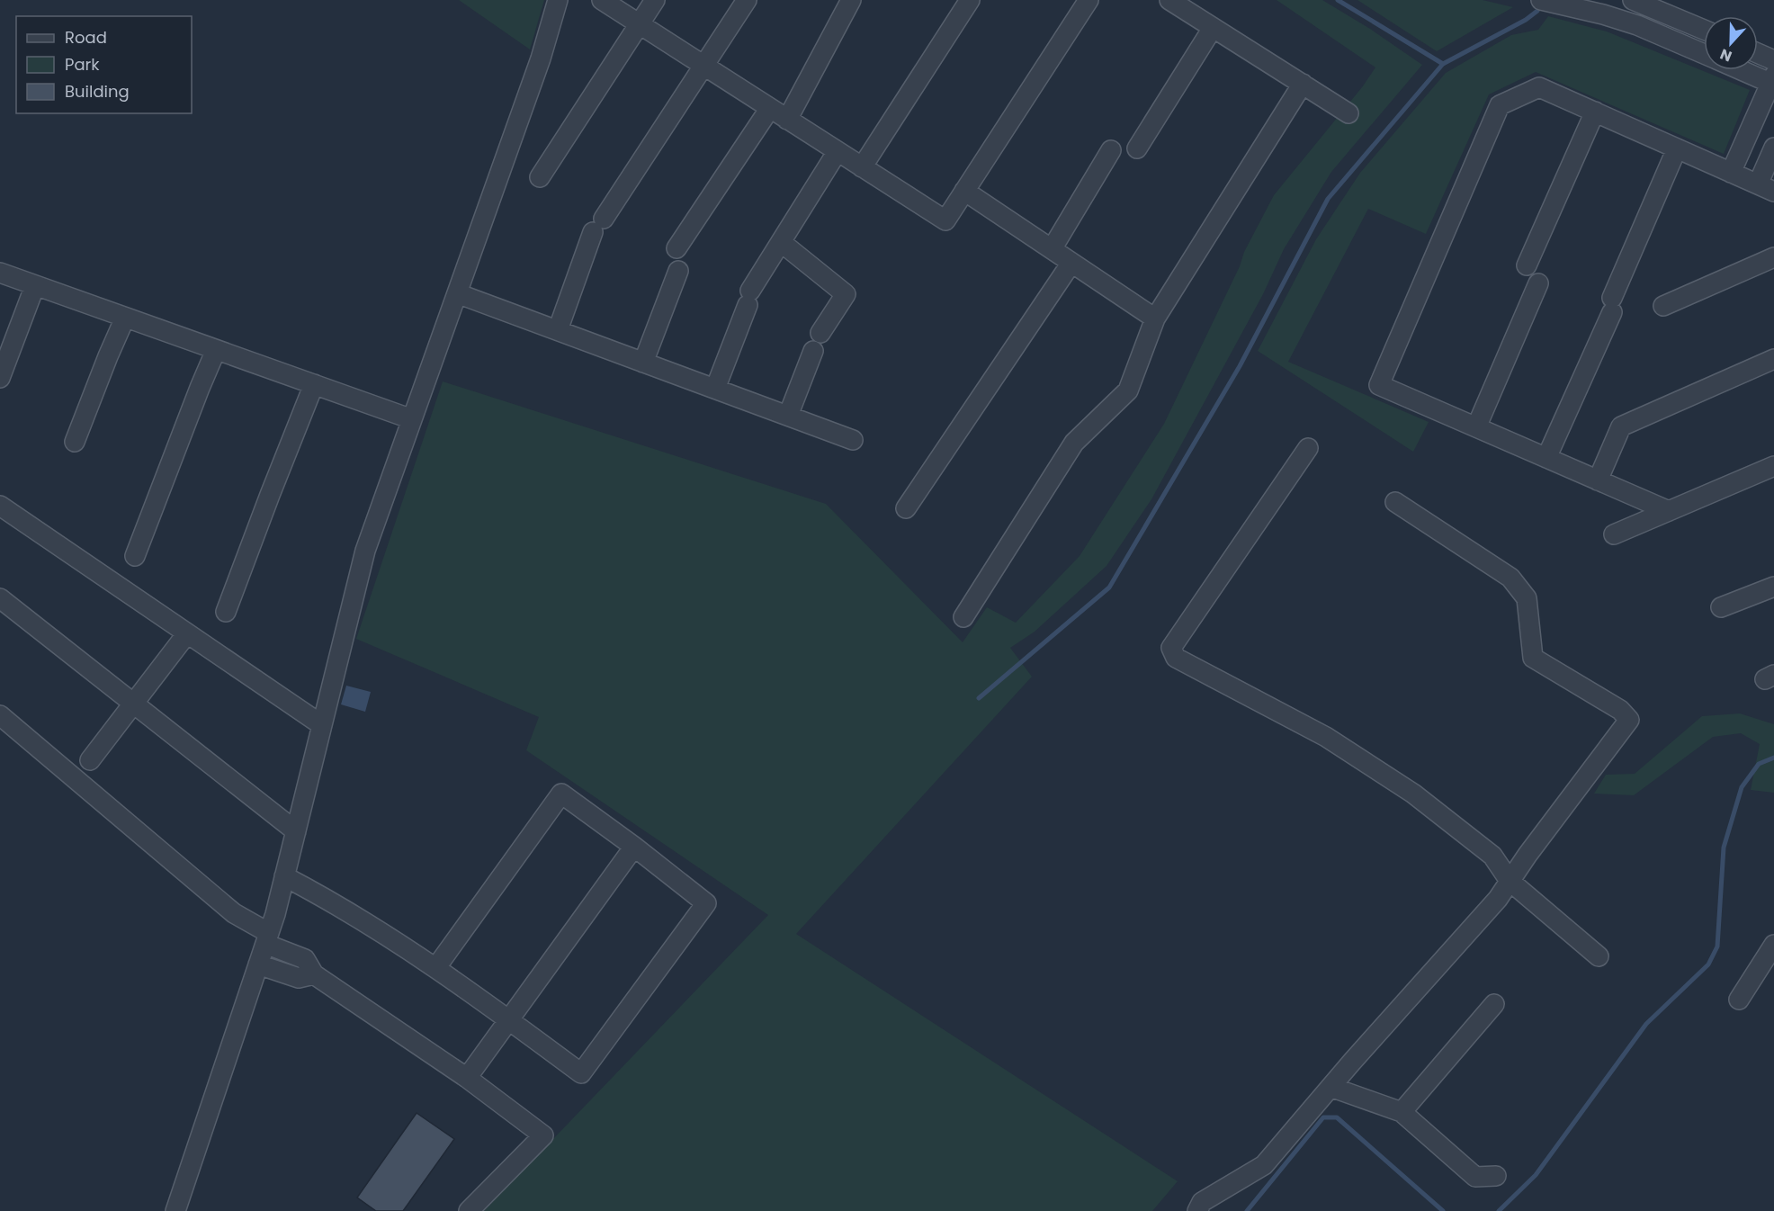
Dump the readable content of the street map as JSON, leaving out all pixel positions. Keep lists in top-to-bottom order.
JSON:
{
  "legend": ["Road", "Park", "Building"],
  "north": "bottom"
}
